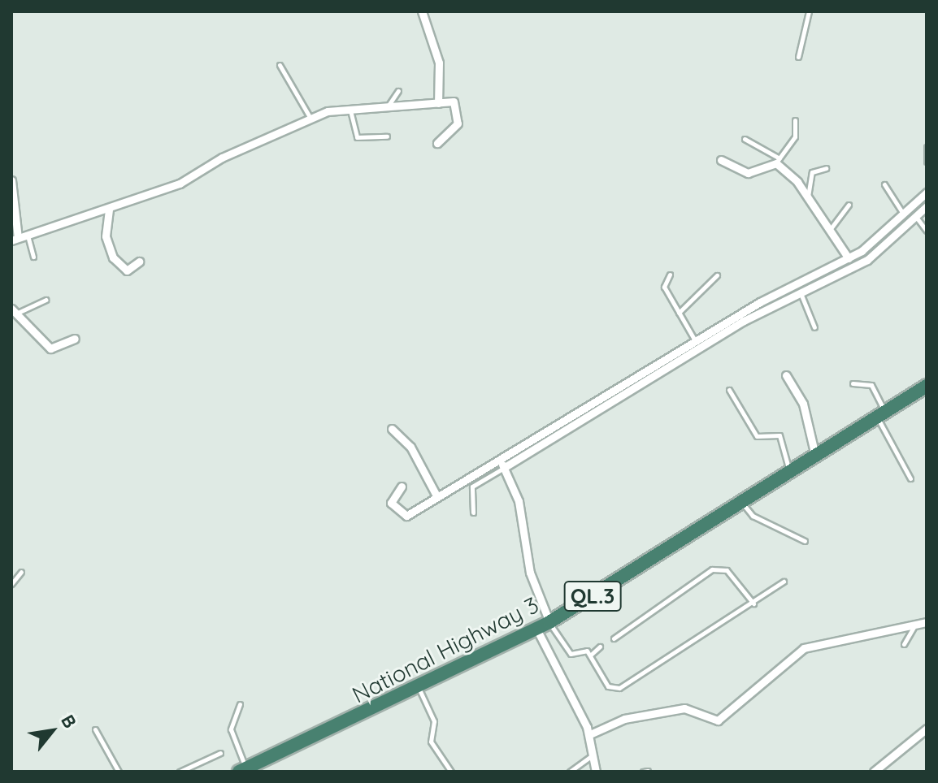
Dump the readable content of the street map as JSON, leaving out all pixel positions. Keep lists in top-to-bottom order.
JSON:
{
  "streets": {
    "highway": ["QL.3", "National Highway 3"]
  },
  "north": "top right"
}
